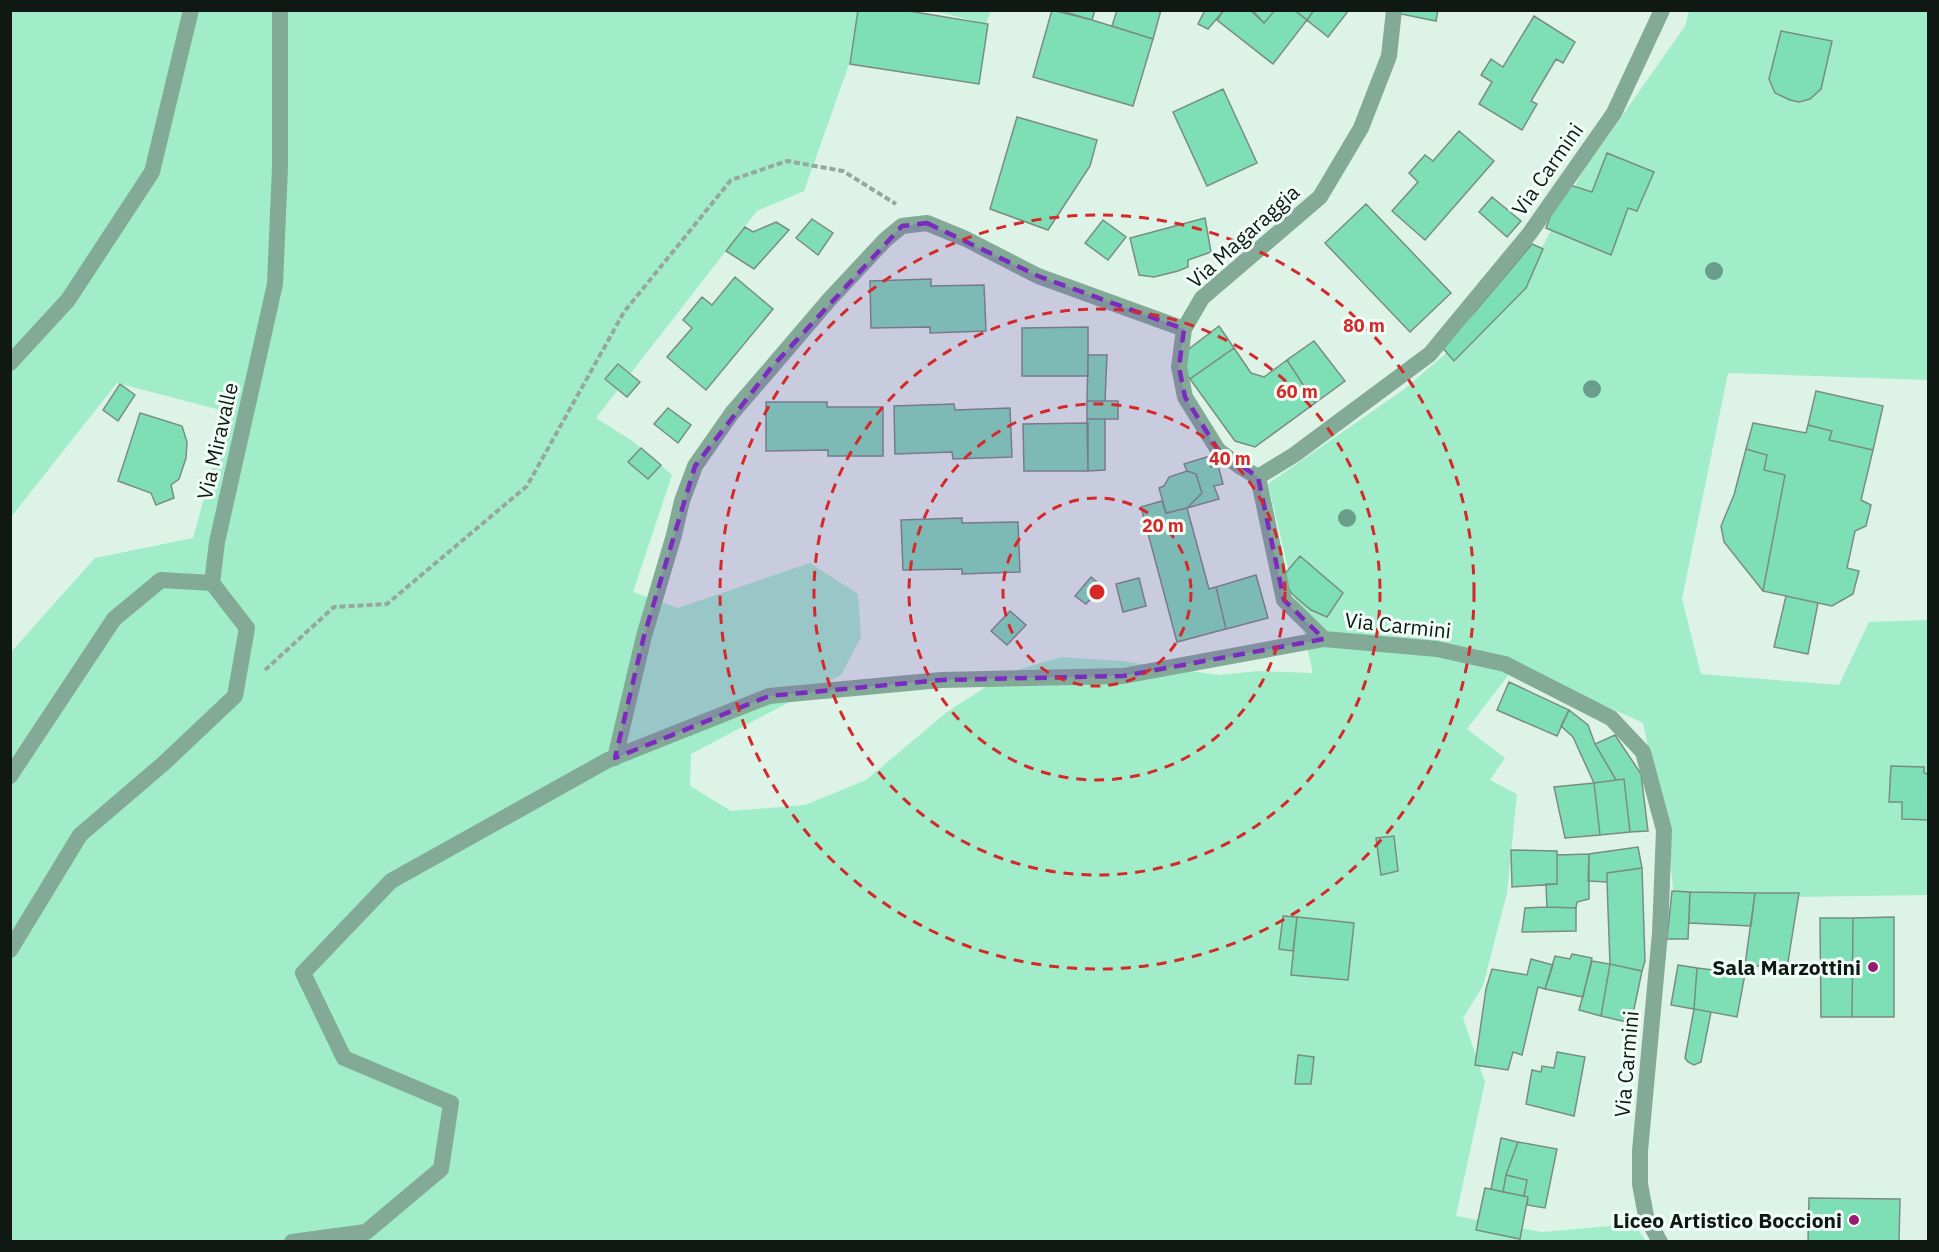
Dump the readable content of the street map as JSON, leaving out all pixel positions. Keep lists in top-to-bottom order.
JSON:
{
  "streets": {
    "street": ["Via Carmini", "Via Magaraggia", "Via Miravalle"]
  },
  "crossings": [
    ["Via Carmini", "Via Magaraggia"]
  ],
  "places": ["Sala Marzottini", "Liceo Artistico Boccioni"],
  "rings": [
    "80 m",
    "60 m",
    "40 m",
    "20 m"
  ]
}
